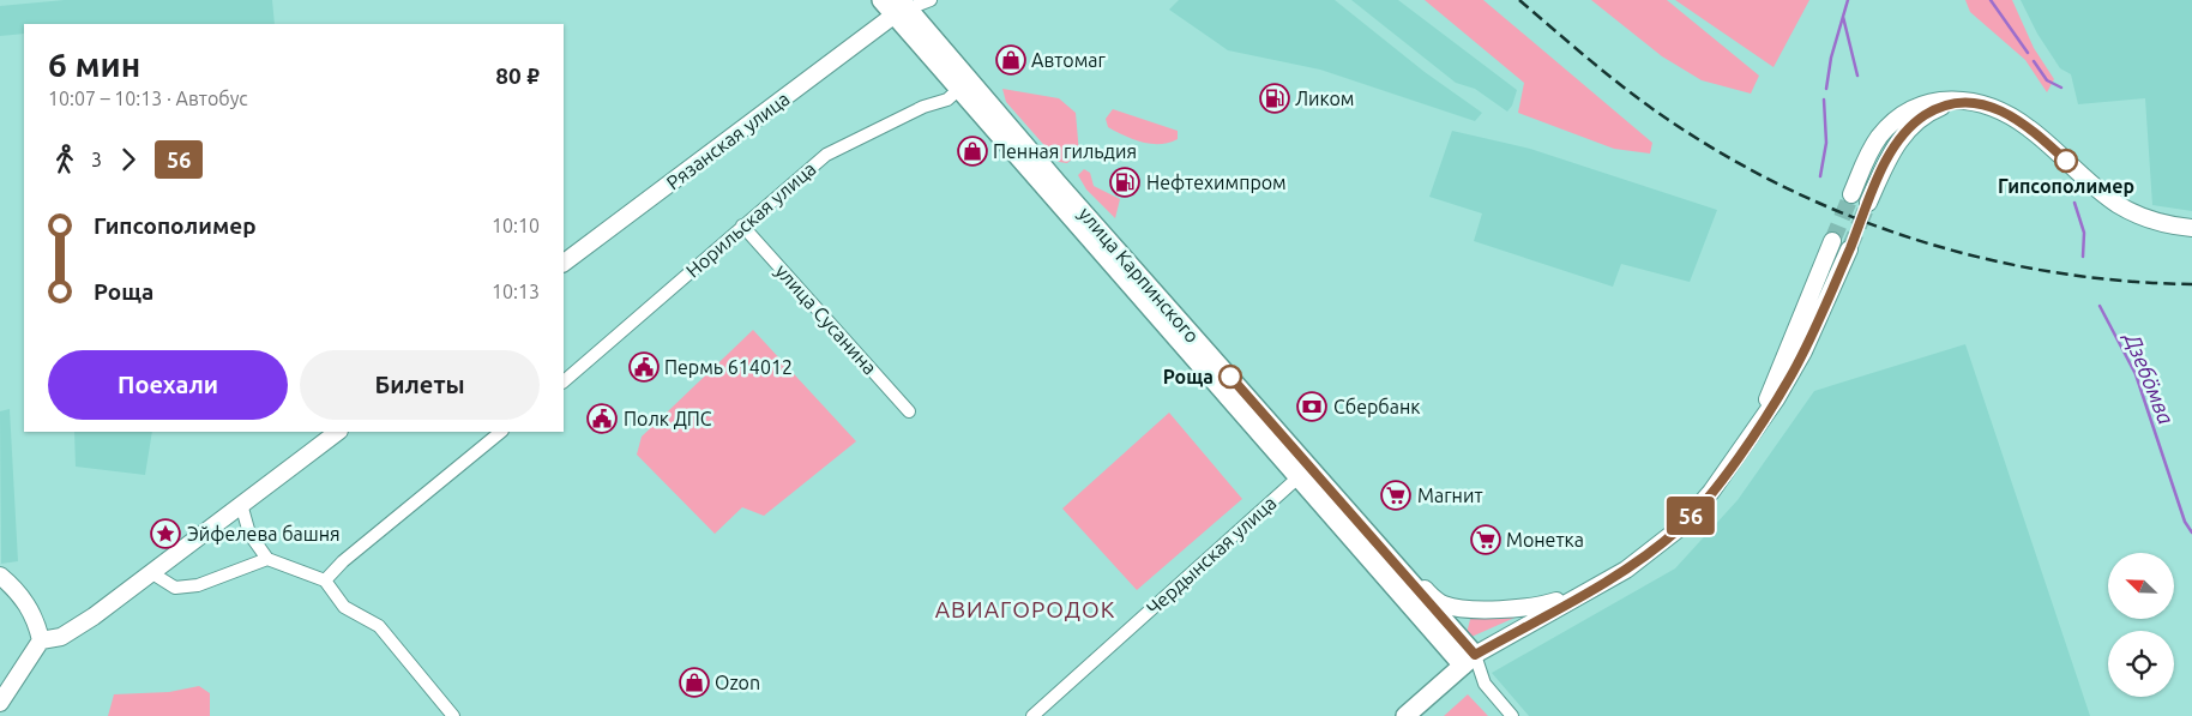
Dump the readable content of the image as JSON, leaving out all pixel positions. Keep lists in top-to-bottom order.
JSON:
{
  "streets": {
    "main road": ["Рязанская улица", "улица Карпинского"],
    "street": ["Норильская улица", "улица Сусанина", "Чердынская улица"]
  },
  "crossings": [
    ["Рязанская улица", "улица Карпинского"],
    ["Норильская улица", "улица Карпинского"],
    ["Норильская улица", "улица Сусанина"],
    ["улица Карпинского", "Чердынская улица"]
  ],
  "districts": ["АВИАГОРОДОК"],
  "water": ["Дзебӧмва"],
  "places": {
    "shop": ["Автомаг", "Пенная гильдия", "Ozon"],
    "fuel station": ["Ликом", "Нефтехимпром"],
    "other": ["Гипсополимер", "Роща"],
    "public building": ["Пермь 614012", "Полк ДПС"],
    "bank": ["Сбербанк"],
    "supermarket": ["Магнит", "Монетка"],
    "place": ["Эйфелева башня"]
  },
  "lines": ["bus line 56"],
  "north": "top left",
  "page": {
    "on_map": "56",
    "heading": ["6 мин", "10:07 – 10:13 · Автобус", "80 ₽"],
    "legs": ["3", "56"],
    "list": [
      {
        "name": "Гипсополимер",
        "value": "10:10"
      },
      {
        "name": "Роща",
        "value": "10:13"
      }
    ],
    "buttons": ["Поехали", "Билеты"]
  }
}
